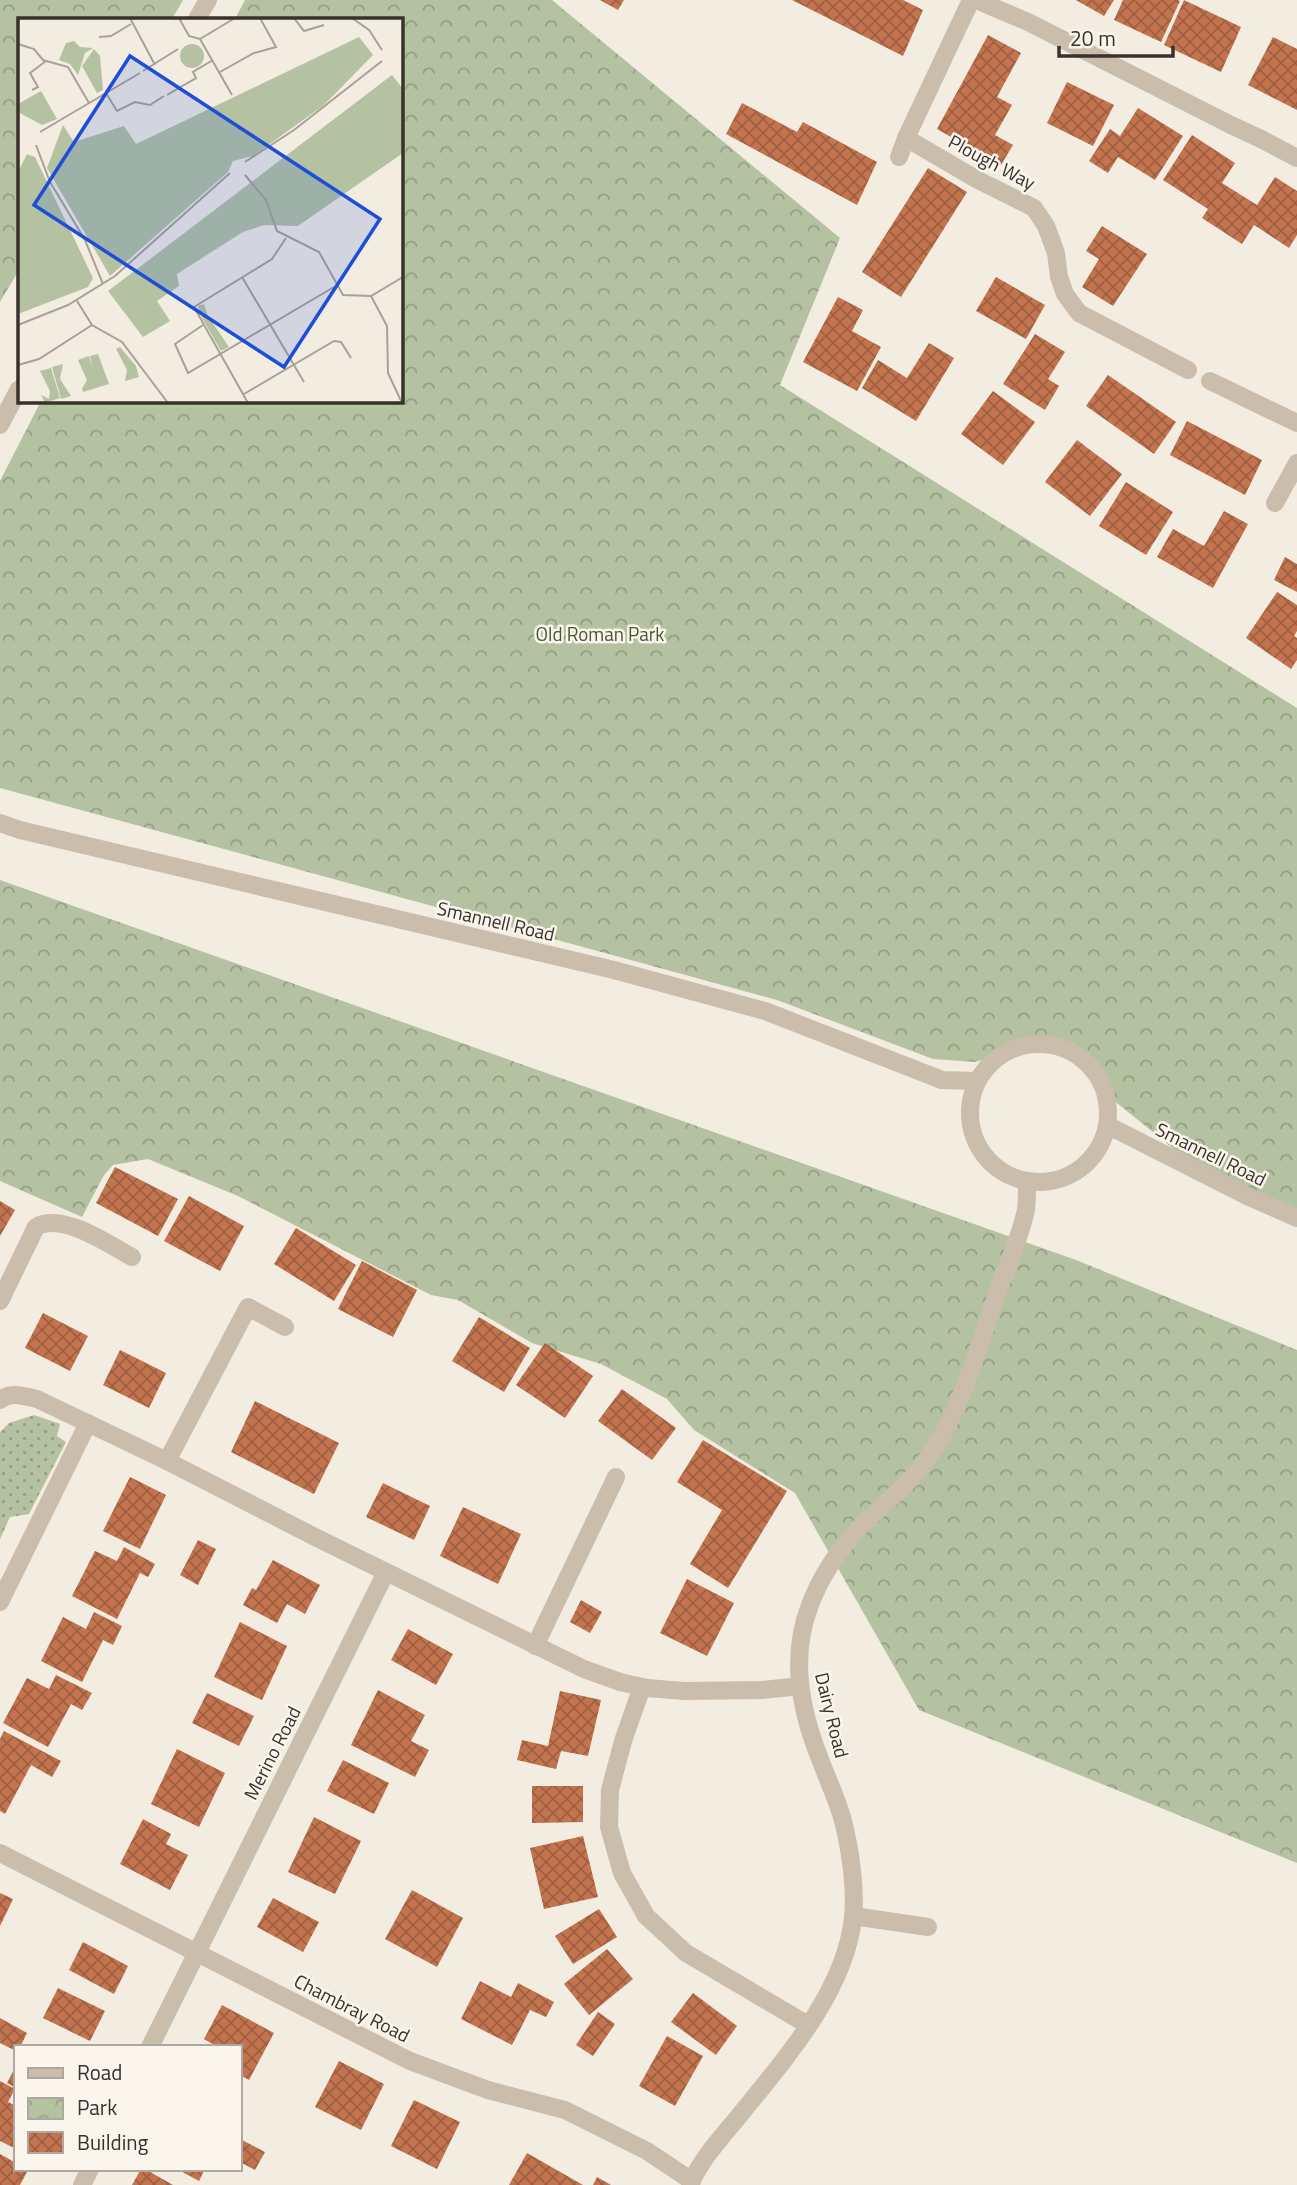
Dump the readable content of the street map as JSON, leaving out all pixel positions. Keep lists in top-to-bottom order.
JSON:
{
  "streets": {
    "street": [
      "Plough Way",
      "Smannell Road",
      "Dairy Road",
      "Merino Road",
      "Chambray Road"
    ]
  },
  "crossings": [
    ["Smannell Road", "Dairy Road"],
    ["Dairy Road", "Chambray Road"],
    ["Merino Road", "Chambray Road"]
  ],
  "parks": ["Old Roman Park"],
  "legend": ["Road", "Park", "Building"],
  "scale_bar": "20 m"
}
